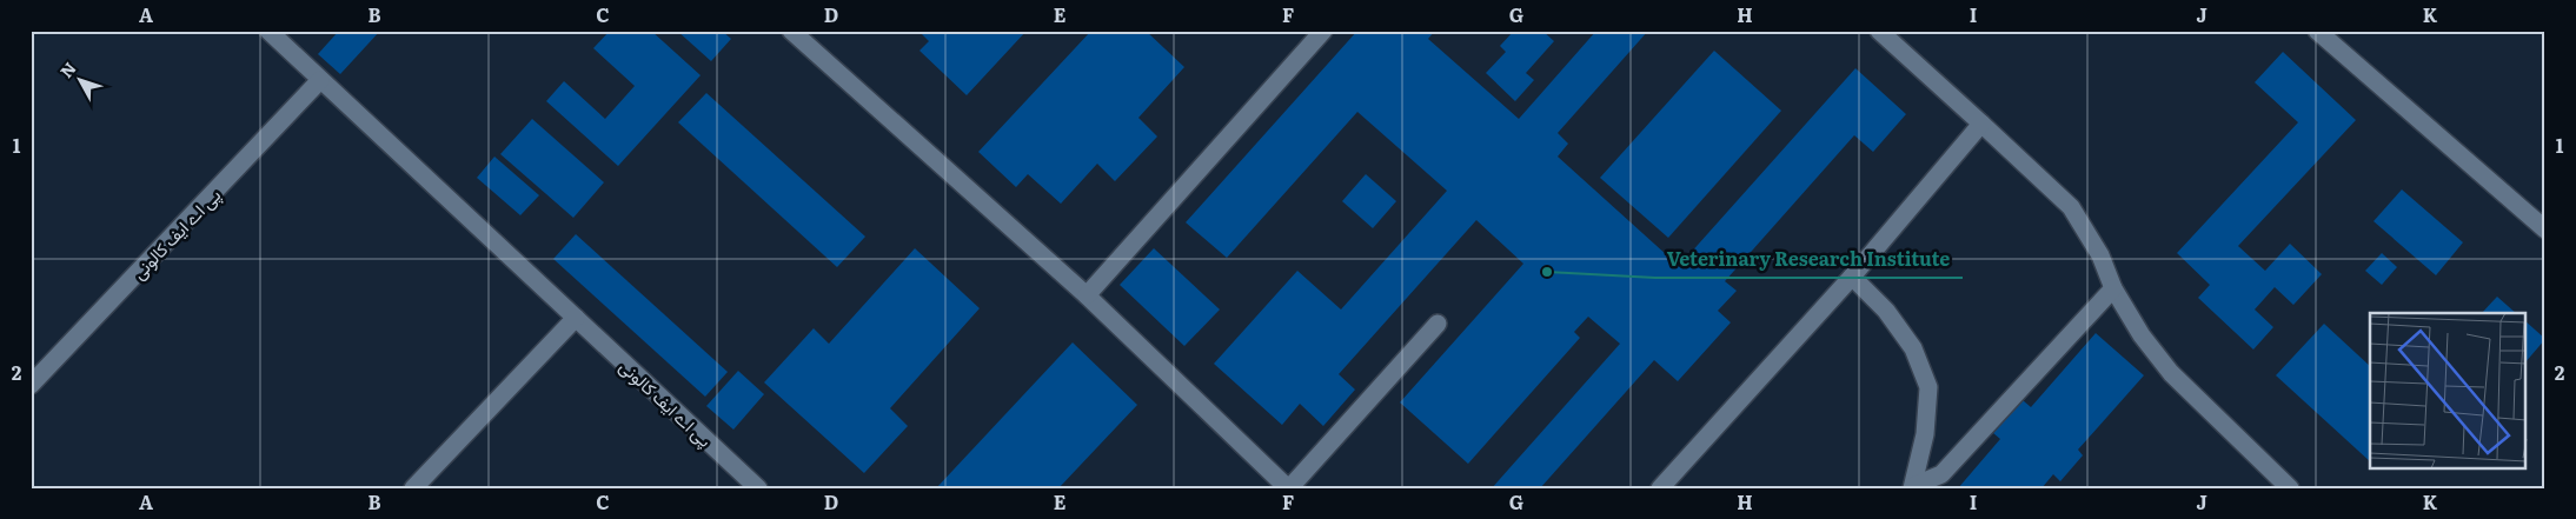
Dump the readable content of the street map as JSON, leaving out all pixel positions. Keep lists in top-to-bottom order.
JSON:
{
  "streets": {
    "street": ["پی اے ایف کالونی"]
  },
  "places": ["Veterinary Research Institute"],
  "north": "top left",
  "grid": {
    "columns": [
      "A",
      "B",
      "C",
      "D",
      "E",
      "F",
      "G",
      "H",
      "I",
      "J",
      "K"
    ],
    "rows": ["1", "2"]
  }
}
